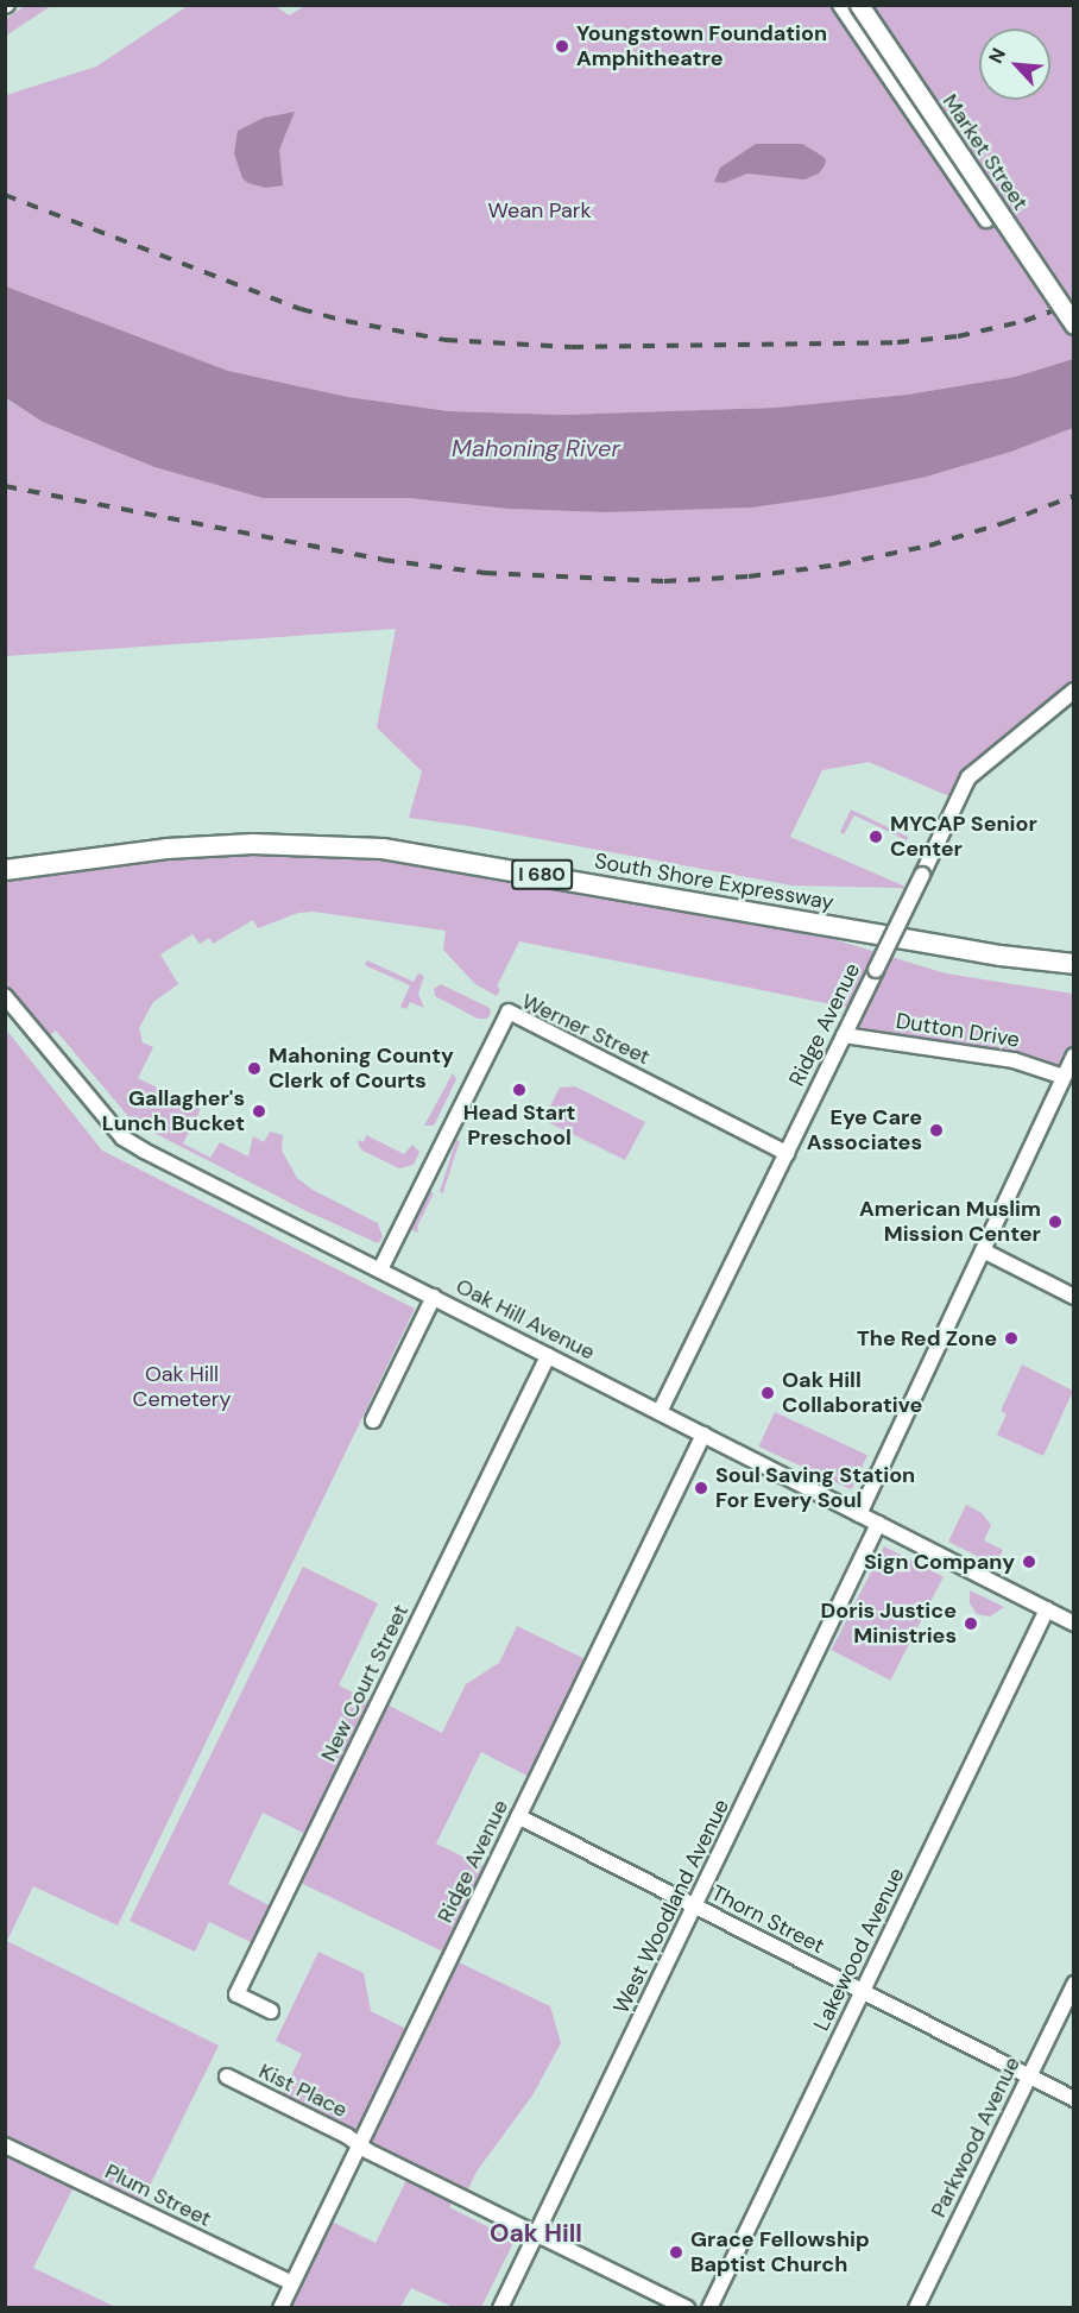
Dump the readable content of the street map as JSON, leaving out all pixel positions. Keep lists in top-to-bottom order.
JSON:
{
  "streets": {
    "highway": ["I 680", "South Shore Expressway"],
    "main road": ["Market Street"],
    "street": [
      "Ridge Avenue",
      "Werner Street",
      "Dutton Drive",
      "Oak Hill Avenue",
      "New Court Street",
      "West Woodland Avenue",
      "Thorn Street",
      "Lakewood Avenue",
      "Kist Place",
      "Parkwood Avenue",
      "Plum Street"
    ]
  },
  "crossings": [
    ["Ridge Avenue", "Werner Street"],
    ["Ridge Avenue", "Dutton Drive"],
    ["Ridge Avenue", "Oak Hill Avenue"],
    ["Ridge Avenue", "Thorn Street"],
    ["Ridge Avenue", "Kist Place"],
    ["Ridge Avenue", "Plum Street"],
    ["Werner Street", "Oak Hill Avenue"],
    ["Oak Hill Avenue", "New Court Street"],
    ["Oak Hill Avenue", "West Woodland Avenue"],
    ["Oak Hill Avenue", "Lakewood Avenue"],
    ["West Woodland Avenue", "Thorn Street"],
    ["West Woodland Avenue", "Kist Place"],
    ["Thorn Street", "Lakewood Avenue"],
    ["Thorn Street", "Parkwood Avenue"]
  ],
  "districts": ["Oak Hill"],
  "water": ["Mahoning River"],
  "parks": ["Wean Park", "Oak Hill Cemetery"],
  "places": [
    "Youngstown Foundation Amphitheatre",
    "MYCAP Senior Center",
    "Mahoning County Clerk of Courts",
    "Head Start Preschool",
    "Gallagher's Lunch Bucket",
    "Eye Care Associates",
    "American Muslim Mission Center",
    "The Red Zone",
    "Oak Hill Collaborative",
    "Soul Saving Station For Every Soul",
    "Sign Company",
    "Doris Justice Ministries",
    "Grace Fellowship Baptist Church"
  ],
  "north": "top left"
}
